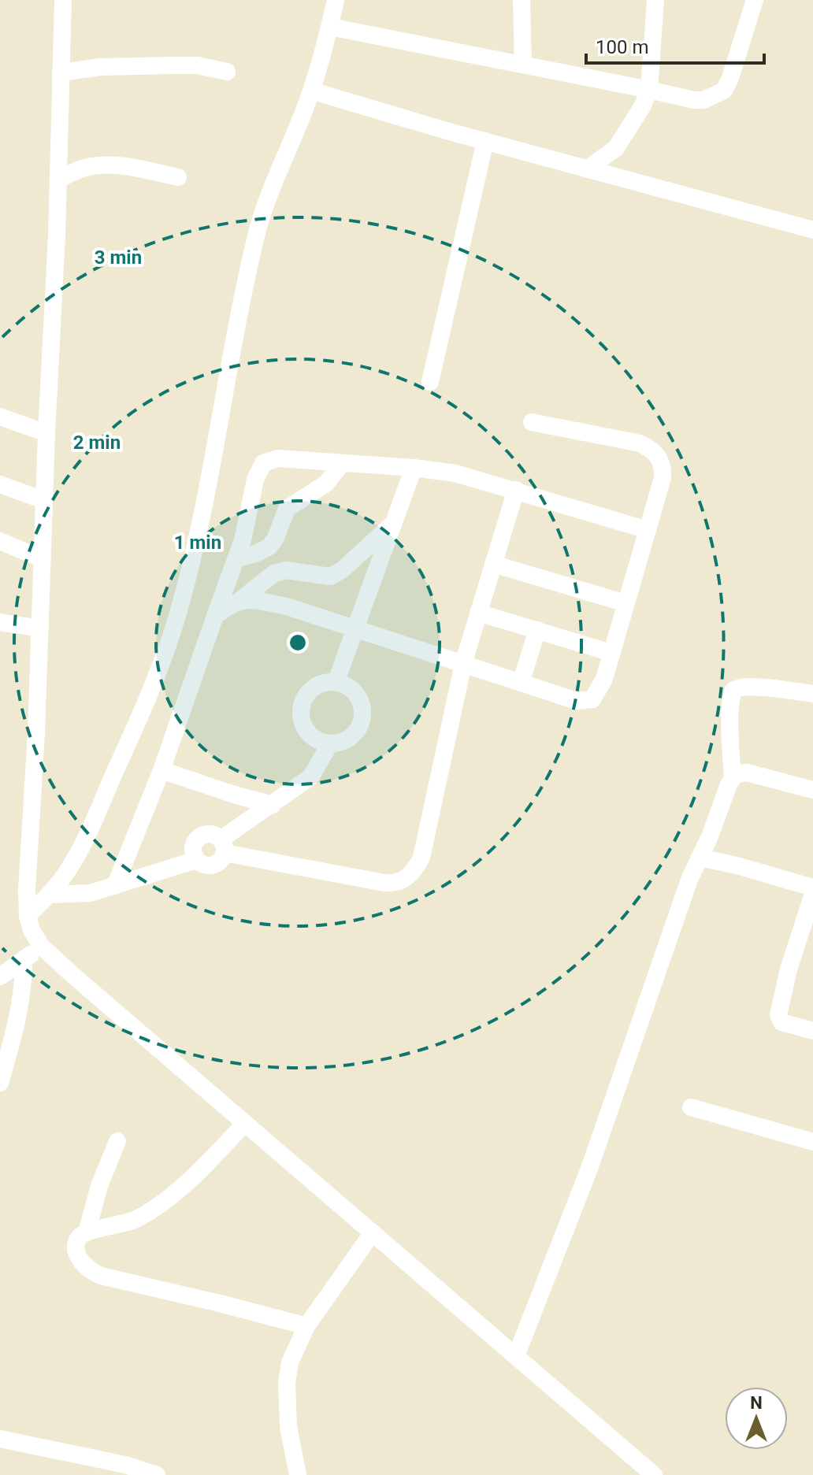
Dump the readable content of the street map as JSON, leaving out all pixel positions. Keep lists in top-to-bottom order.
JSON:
{
  "scale_bar": "100 m",
  "north": "top",
  "rings": ["3 min", "2 min", "1 min"]
}
